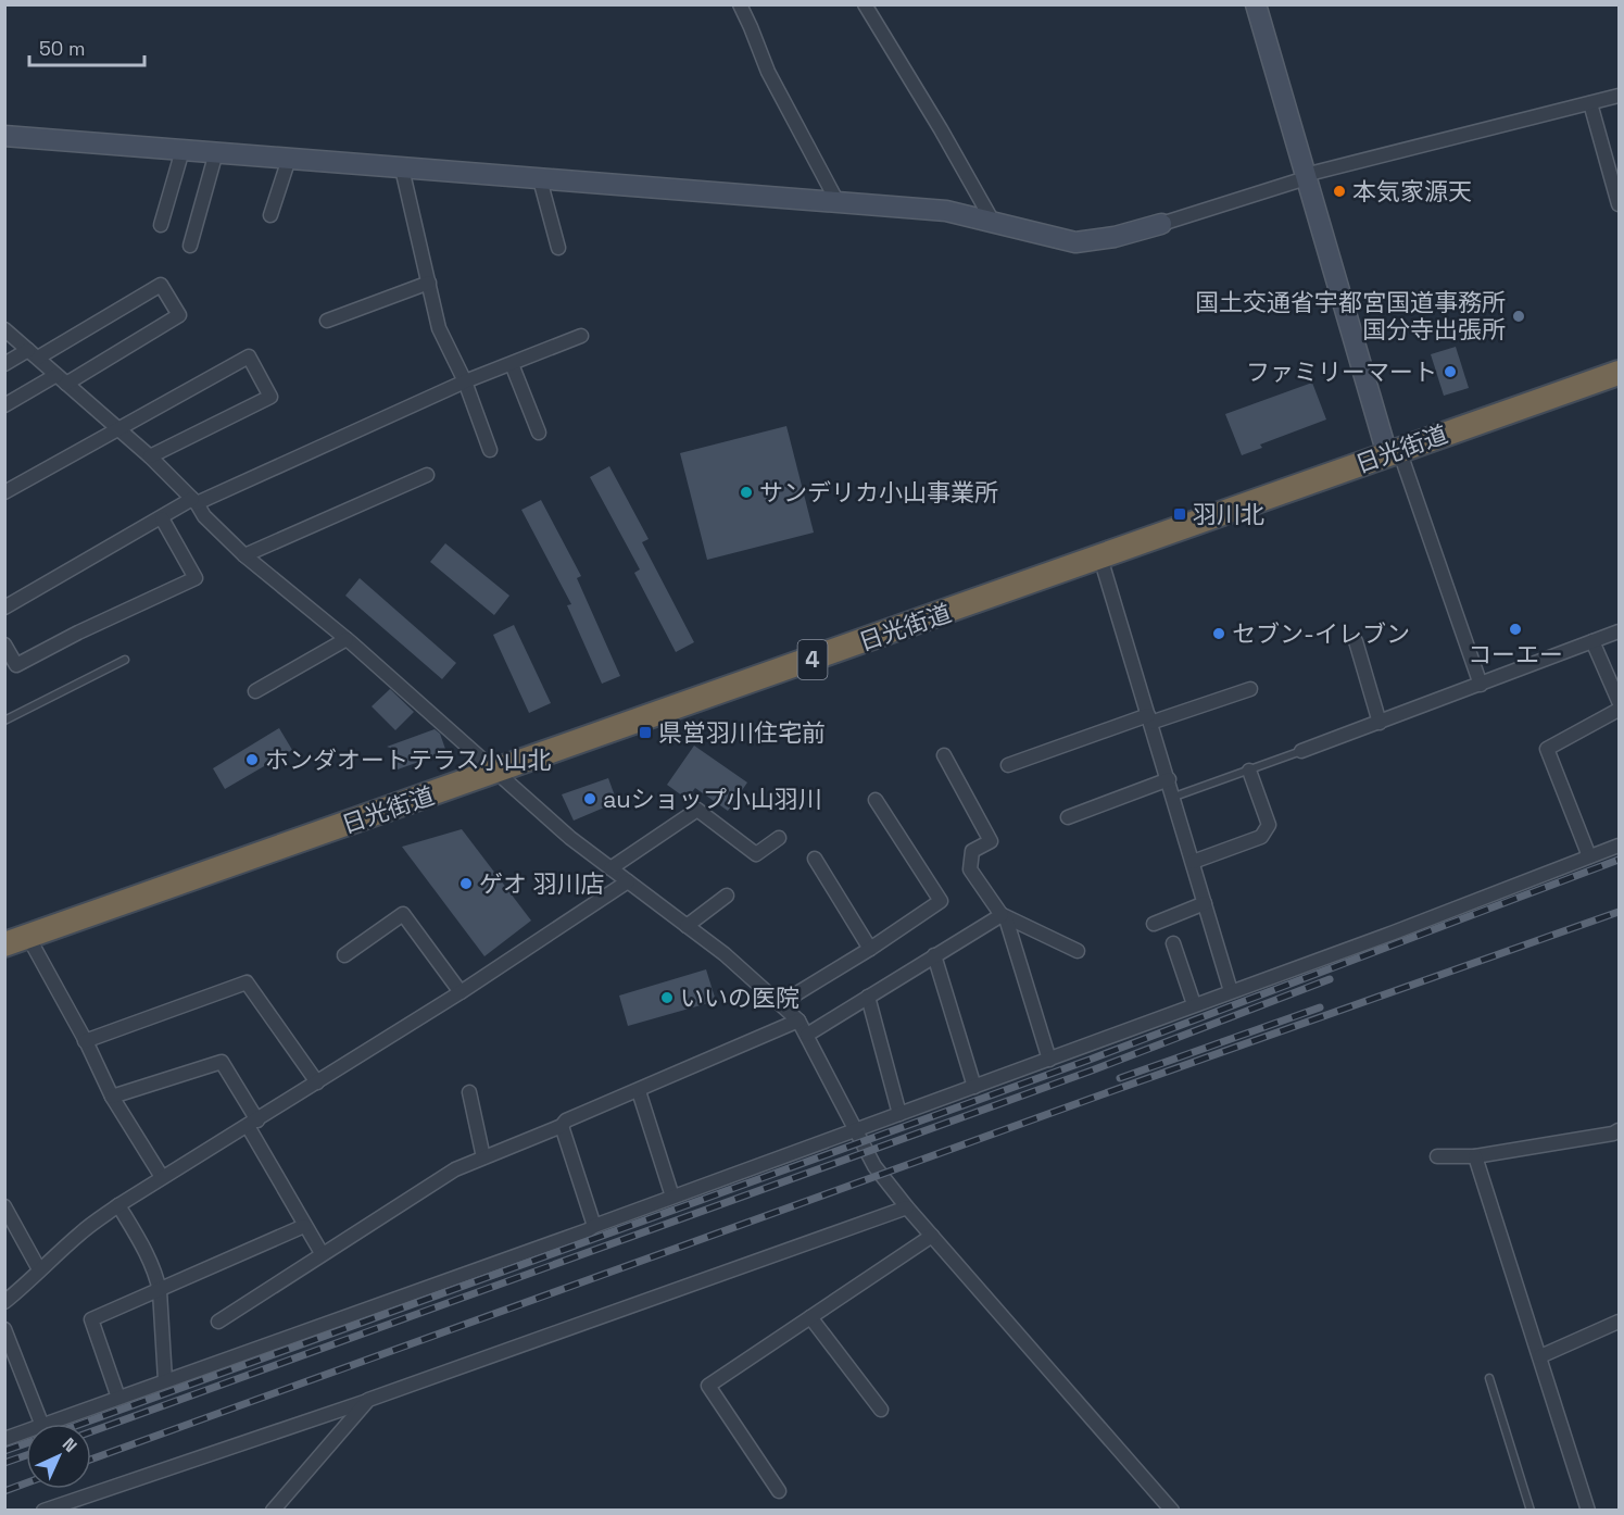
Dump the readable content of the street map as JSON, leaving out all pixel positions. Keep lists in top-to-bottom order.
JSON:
{
  "streets": {
    "highway": ["日光街道", "4"]
  },
  "places": {
    "other": [
      "本気家源天",
      "国土交通省宇都宮国道事務所 国分寺出張所",
      "ファミリーマート",
      "サンデリカ小山事業所",
      "コーエー",
      "セブン-イレブン",
      "ホンダオートテラス小山北",
      "auショップ小山羽川",
      "ゲオ 羽川店",
      "いいの医院"
    ],
    "transit": ["羽川北", "県営羽川住宅前"]
  },
  "scale_bar": "50 m",
  "north": "top right"
}
